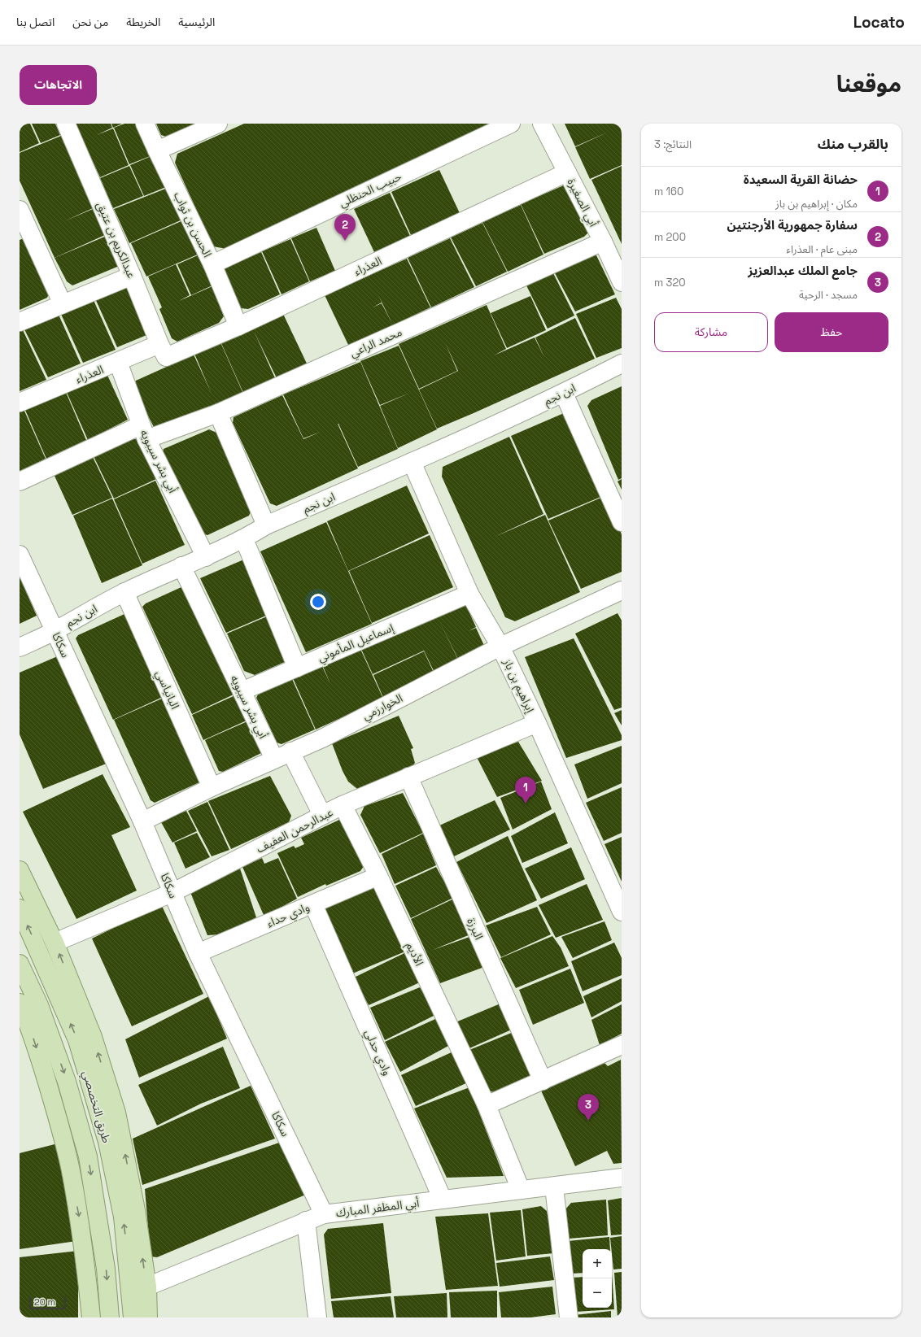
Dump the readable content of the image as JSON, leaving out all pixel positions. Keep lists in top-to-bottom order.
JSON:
{
  "streets": {
    "main road": ["طريق التخصصي"],
    "street": [
      "حبيب الحنظلي",
      "أبي الصغيرة",
      "الحسن بن ثواب",
      "عبدالكريم بن عتيق",
      "العذراء",
      "محمد الراعي",
      "ابن نجم",
      "أبي بشر سيبويه",
      "إسماعيل المأموني",
      "سكاكا",
      "إبراهيم بن باز",
      "البانياسي",
      "الخوارزمي",
      "عبدالرحمن العفيف",
      "وادي حداء",
      "البرزة",
      "الأديم",
      "وادي حدلي",
      "أبي المظفر المبارك"
    ]
  },
  "crossings": [
    ["حبيب الحنظلي", "الحسن بن ثواب"],
    ["أبي الصغيرة", "العذراء"],
    ["أبي الصغيرة", "محمد الراعي"],
    ["الحسن بن ثواب", "العذراء"],
    ["عبدالكريم بن عتيق", "العذراء"],
    ["العذراء", "أبي بشر سيبويه"],
    ["محمد الراعي", "أبي بشر سيبويه"],
    ["ابن نجم", "أبي بشر سيبويه"],
    ["ابن نجم", "سكاكا"],
    ["ابن نجم", "إبراهيم بن باز"],
    ["ابن نجم", "البانياسي"],
    ["أبي بشر سيبويه", "إسماعيل المأموني"],
    ["أبي بشر سيبويه", "الخوارزمي"],
    ["إسماعيل المأموني", "إبراهيم بن باز"],
    ["سكاكا", "الخوارزمي"],
    ["سكاكا", "عبدالرحمن العفيف"],
    ["سكاكا", "وادي حداء"],
    ["سكاكا", "أبي المظفر المبارك"],
    ["إبراهيم بن باز", "الخوارزمي"],
    ["إبراهيم بن باز", "عبدالرحمن العفيف"],
    ["البانياسي", "الخوارزمي"],
    ["عبدالرحمن العفيف", "البرزة"],
    ["عبدالرحمن العفيف", "الأديم"],
    ["وادي حداء", "الأديم"],
    ["وادي حداء", "وادي حدلي"],
    ["الأديم", "أبي المظفر المبارك"],
    ["وادي حدلي", "أبي المظفر المبارك"]
  ],
  "scale_bar": "20 m",
  "page": {
    "header": "Locato",
    "nav": [
      "الرئيسية",
      "الخريطة",
      "من نحن",
      "اتصل بنا"
    ],
    "title": "موقعنا",
    "buttons": [
      "الاتجاهات",
      ["حفظ", "مشاركة"]
    ],
    "heading": ["بالقرب منك", "النتائج: 3"],
    "list": [
      {
        "mark": "1",
        "name": "حضانة القرية السعيدة",
        "note": "مكان · إبراهيم بن باز",
        "value": "160 m"
      },
      {
        "mark": "2",
        "name": "سفارة جمهورية الأرجنتين",
        "note": "مبنى عام · العذراء",
        "value": "200 m"
      },
      {
        "mark": "3",
        "name": "جامع الملك عبدالعزيز",
        "note": "مسجد · الرحية",
        "value": "320 m"
      }
    ],
    "pins": ["2", "1", "3"],
    "map_buttons": ["+", "−"],
    "scale": "20 m"
  }
}
